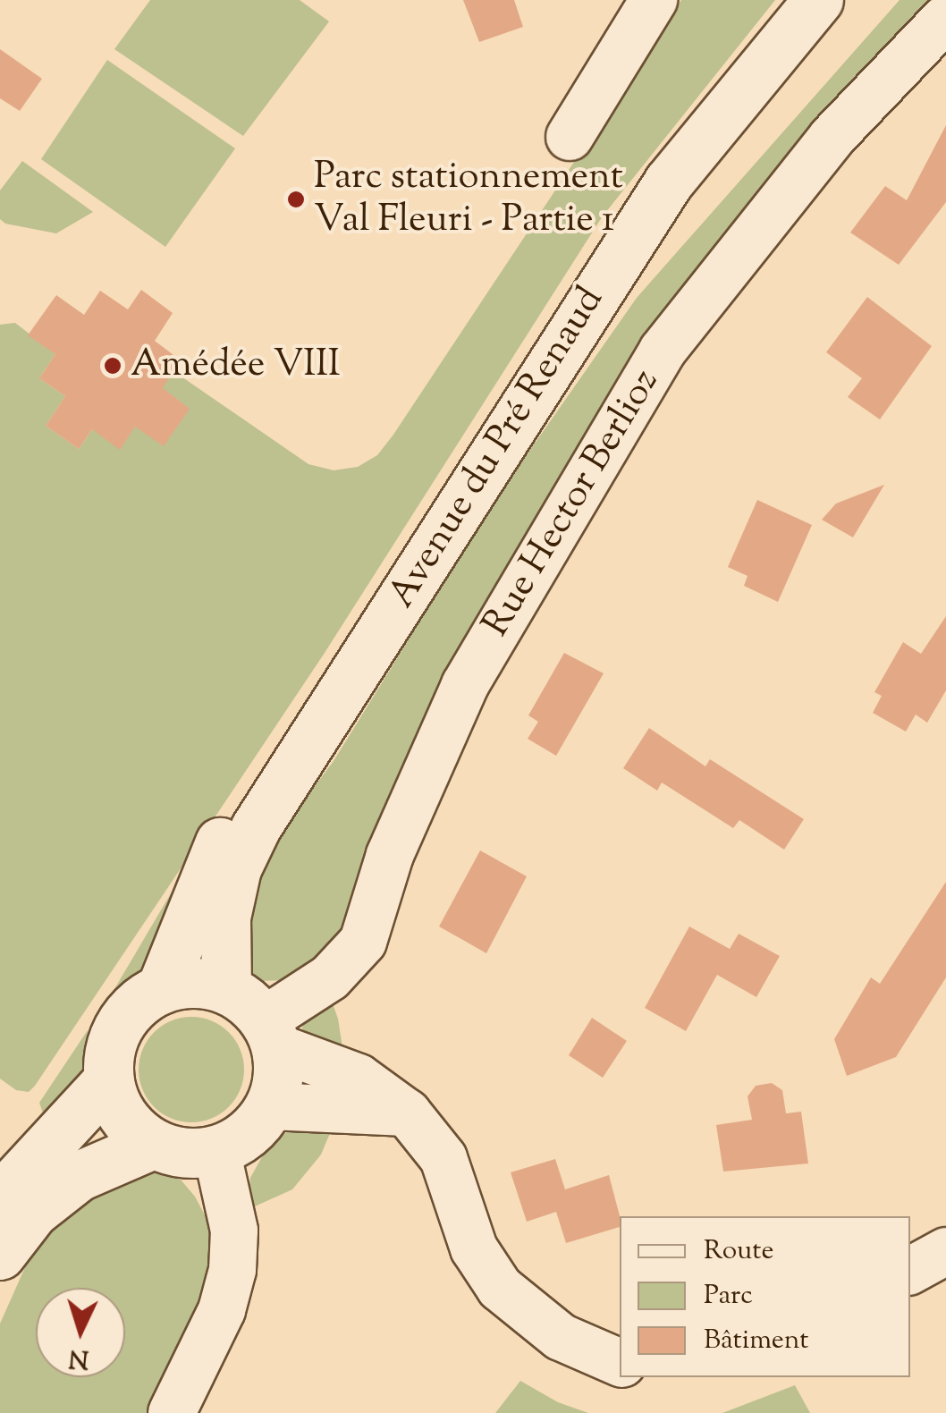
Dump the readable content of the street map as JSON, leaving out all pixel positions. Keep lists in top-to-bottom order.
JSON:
{
  "streets": {
    "main road": ["Avenue du Pré Renaud"],
    "street": ["Rue Hector Berlioz"]
  },
  "crossings": [
    ["Avenue du Pré Renaud", "Rue Hector Berlioz"]
  ],
  "places": ["Parc stationnement Val Fleuri - Partie 1", "Amédée VIII"],
  "legend": ["Route", "Parc", "Bâtiment"],
  "north": "bottom"
}
